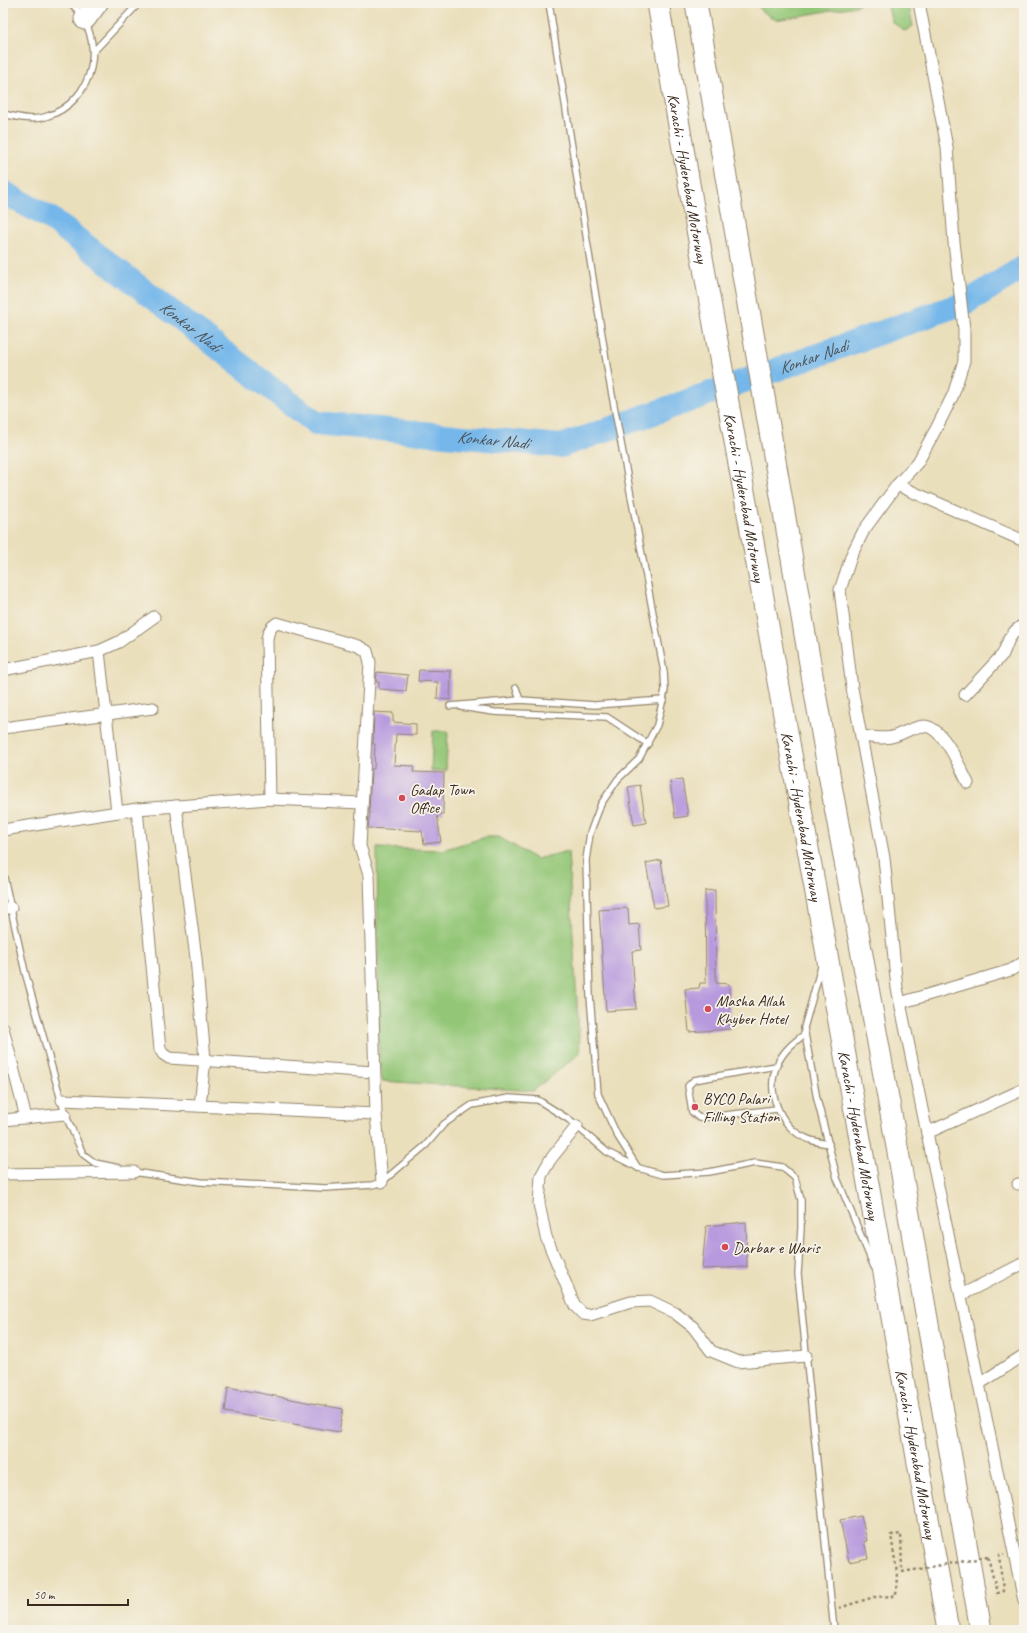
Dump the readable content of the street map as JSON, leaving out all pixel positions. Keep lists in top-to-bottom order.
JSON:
{
  "streets": {
    "highway": ["Karachi - Hyderabad Motorway"]
  },
  "water": ["Konkar Nadi"],
  "places": [
    "Gadap Town Office",
    "Masha Allah Khyber Hotel",
    "BYCO Palari Filling Station",
    "Darbar e Waris"
  ],
  "scale_bar": "50 m"
}
